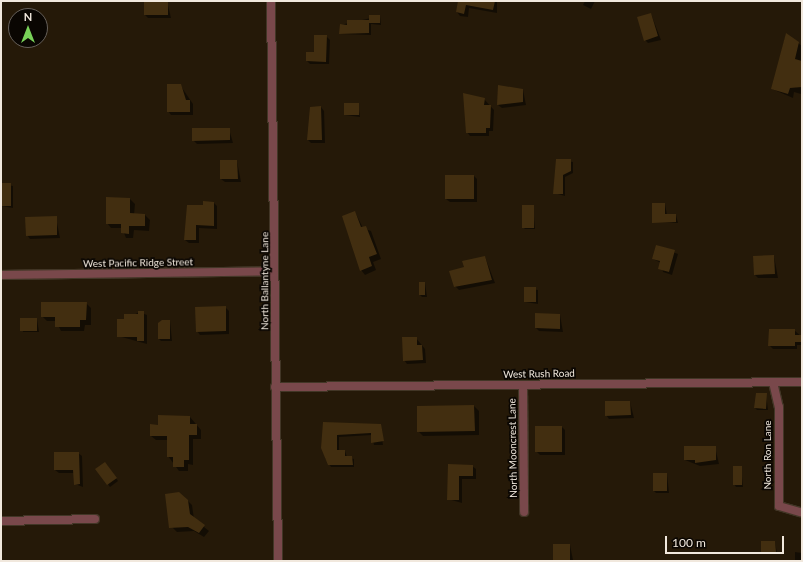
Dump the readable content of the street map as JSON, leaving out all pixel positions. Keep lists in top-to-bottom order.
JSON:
{
  "streets": {
    "street": [
      "West Pacific Ridge Street",
      "North Ballantyne Lane",
      "West Rush Road",
      "North Mooncrest Lane",
      "North Ron Lane"
    ]
  },
  "crossings": [
    ["West Pacific Ridge Street", "North Ballantyne Lane"],
    ["North Ballantyne Lane", "West Rush Road"],
    ["West Rush Road", "North Mooncrest Lane"],
    ["West Rush Road", "North Ron Lane"]
  ],
  "scale_bar": "100 m",
  "north": "top"
}
